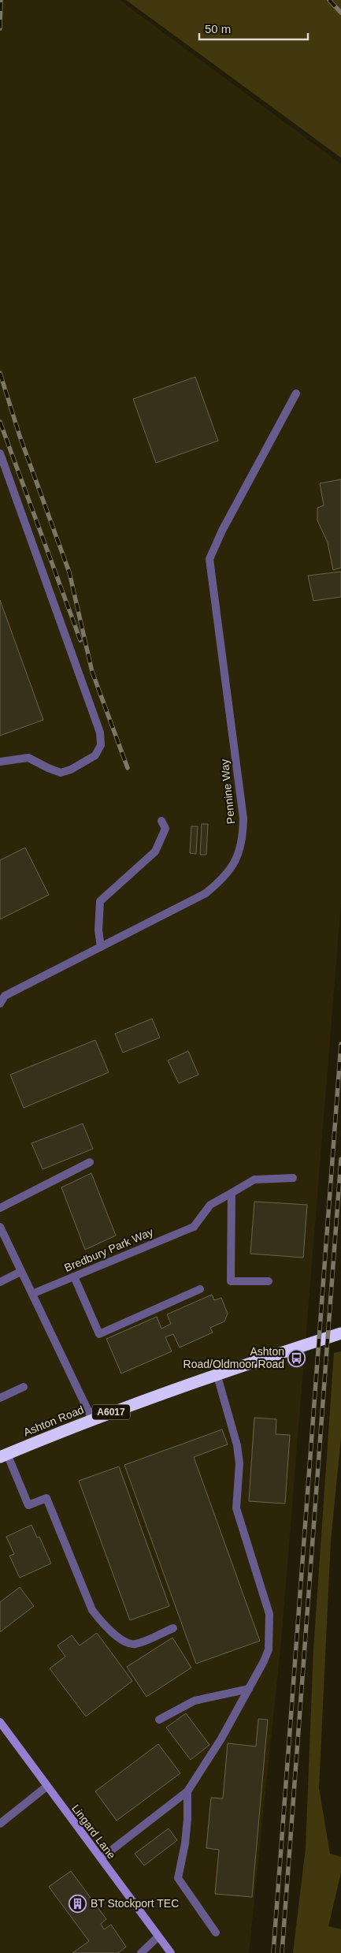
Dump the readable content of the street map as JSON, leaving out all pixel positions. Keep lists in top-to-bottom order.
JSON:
{
  "streets": {
    "highway": ["A6017", "Ashton Road"],
    "street": ["Pennine Way", "Bredbury Park Way", "Lingard Lane"]
  },
  "places": {
    "bus stop": ["Ashton Road/Oldmoor Road"],
    "building": ["BT Stockport TEC"]
  },
  "scale_bar": "50 m"
}
